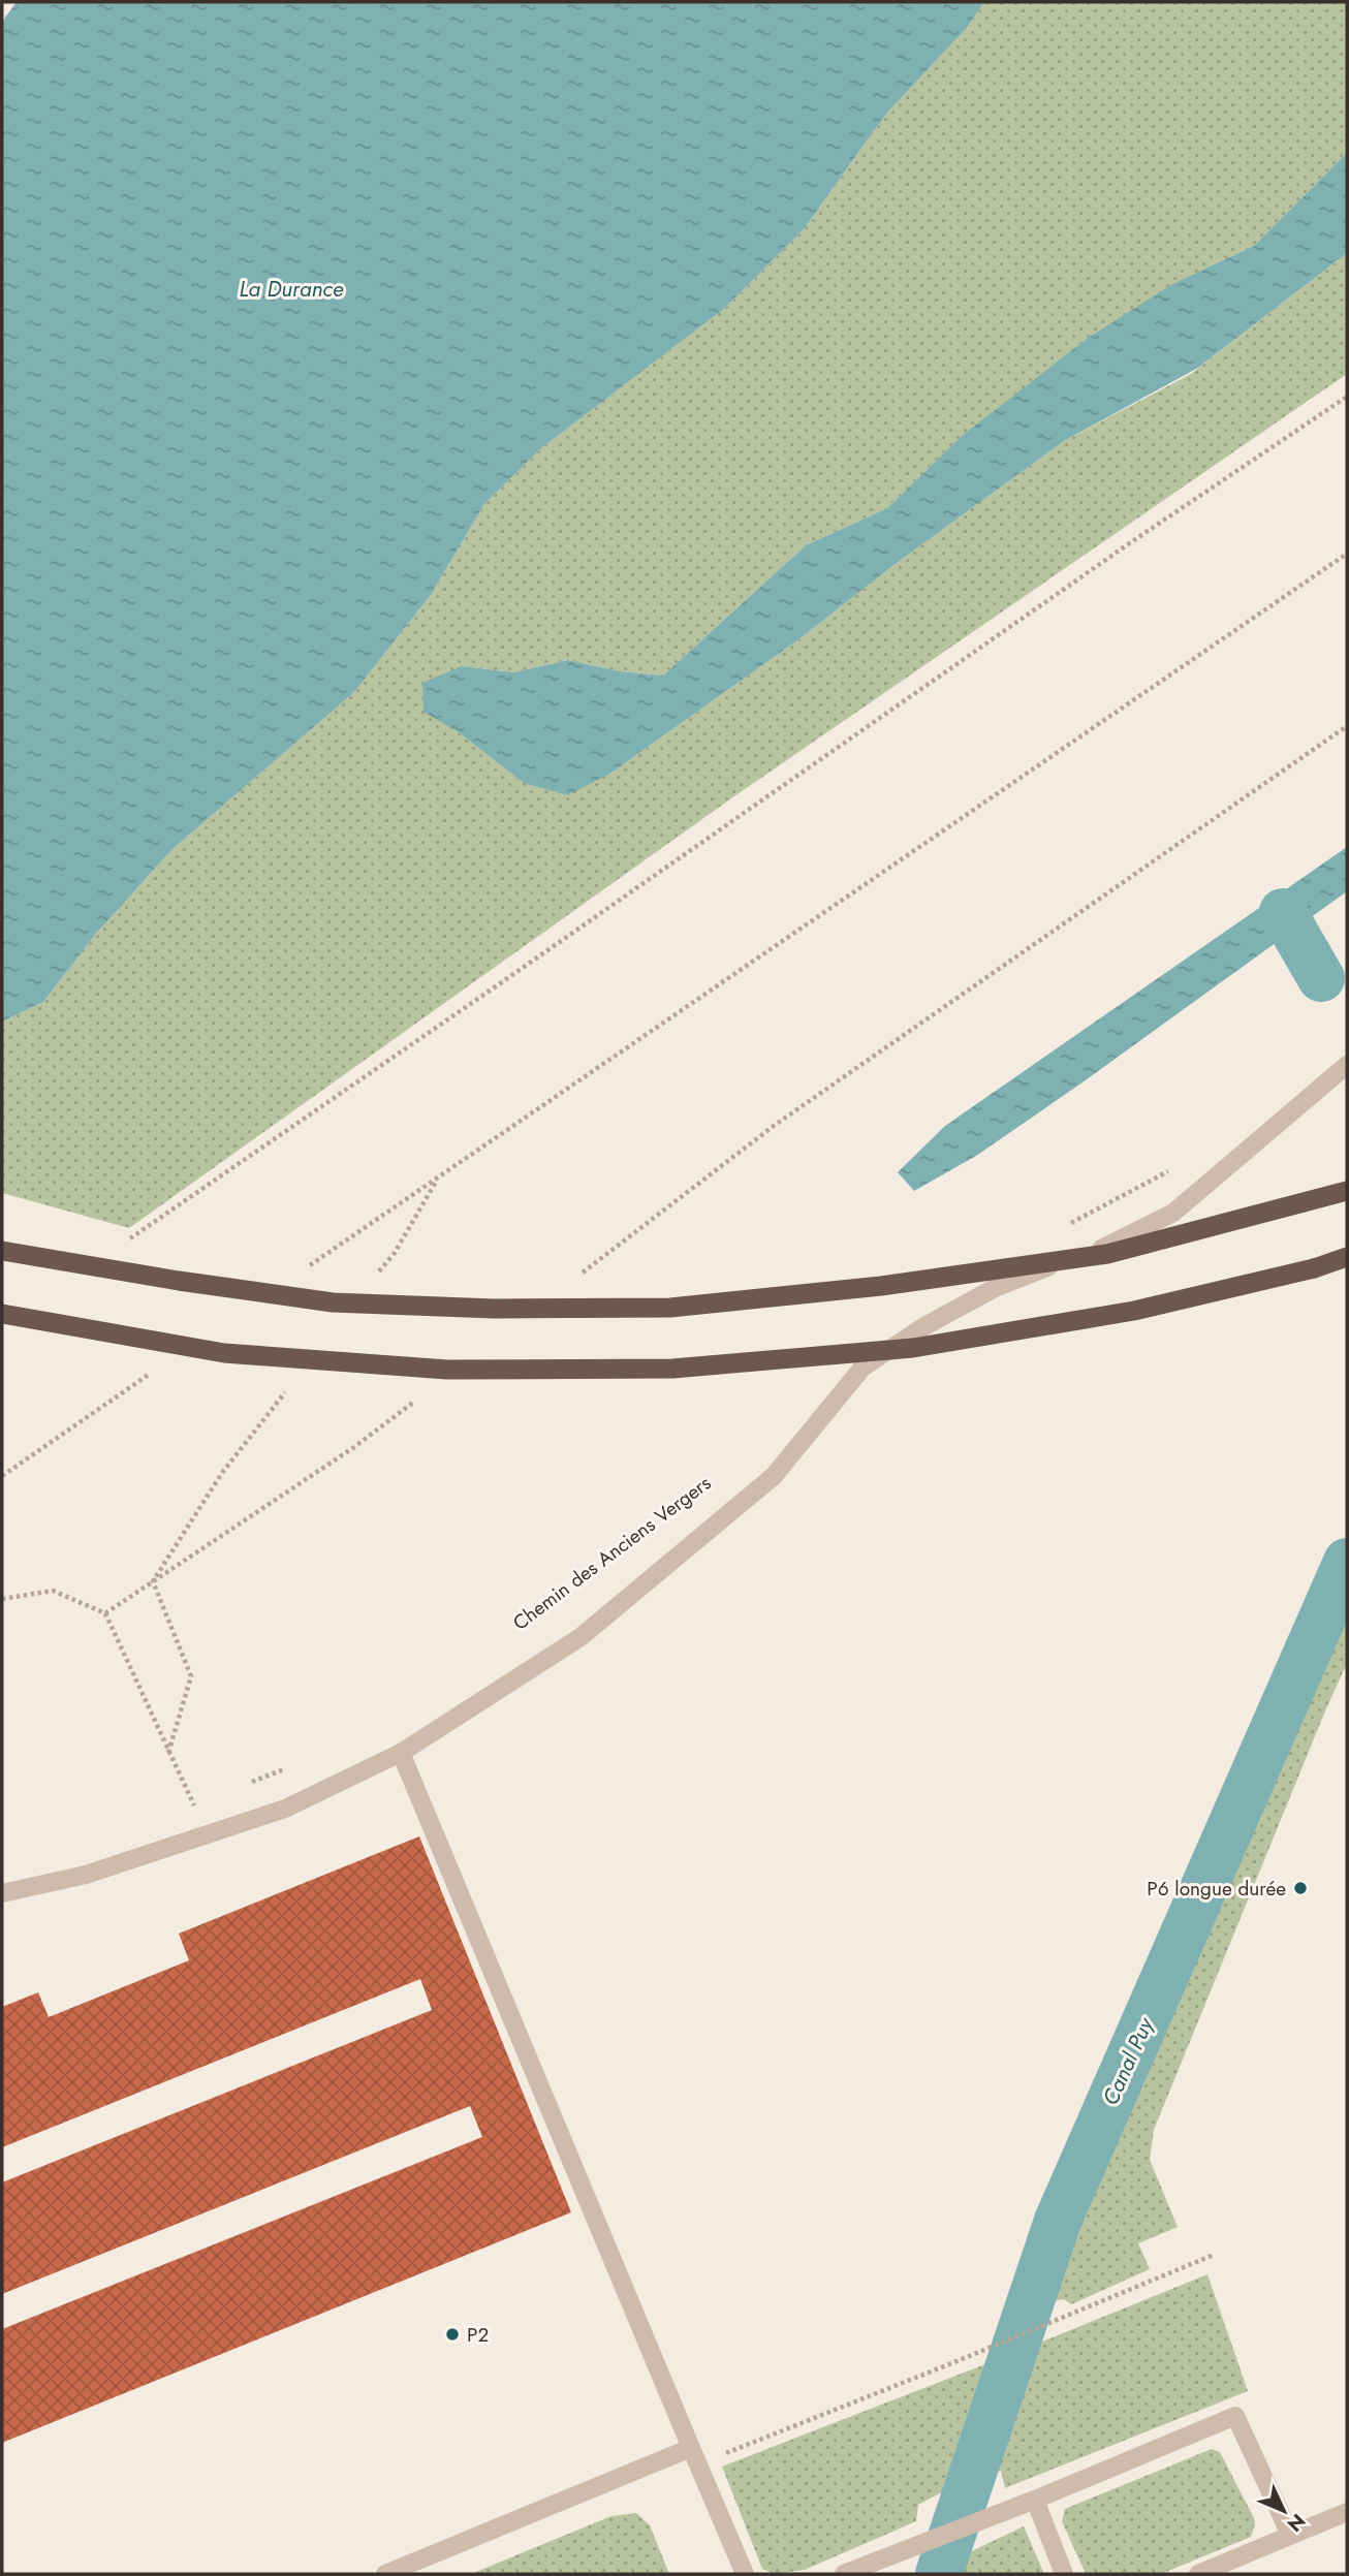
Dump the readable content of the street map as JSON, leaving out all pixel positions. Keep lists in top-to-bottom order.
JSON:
{
  "water": ["La Durance", "Canal Puy"],
  "places": ["P6 longue durée", "P2"],
  "north": "bottom right"
}
